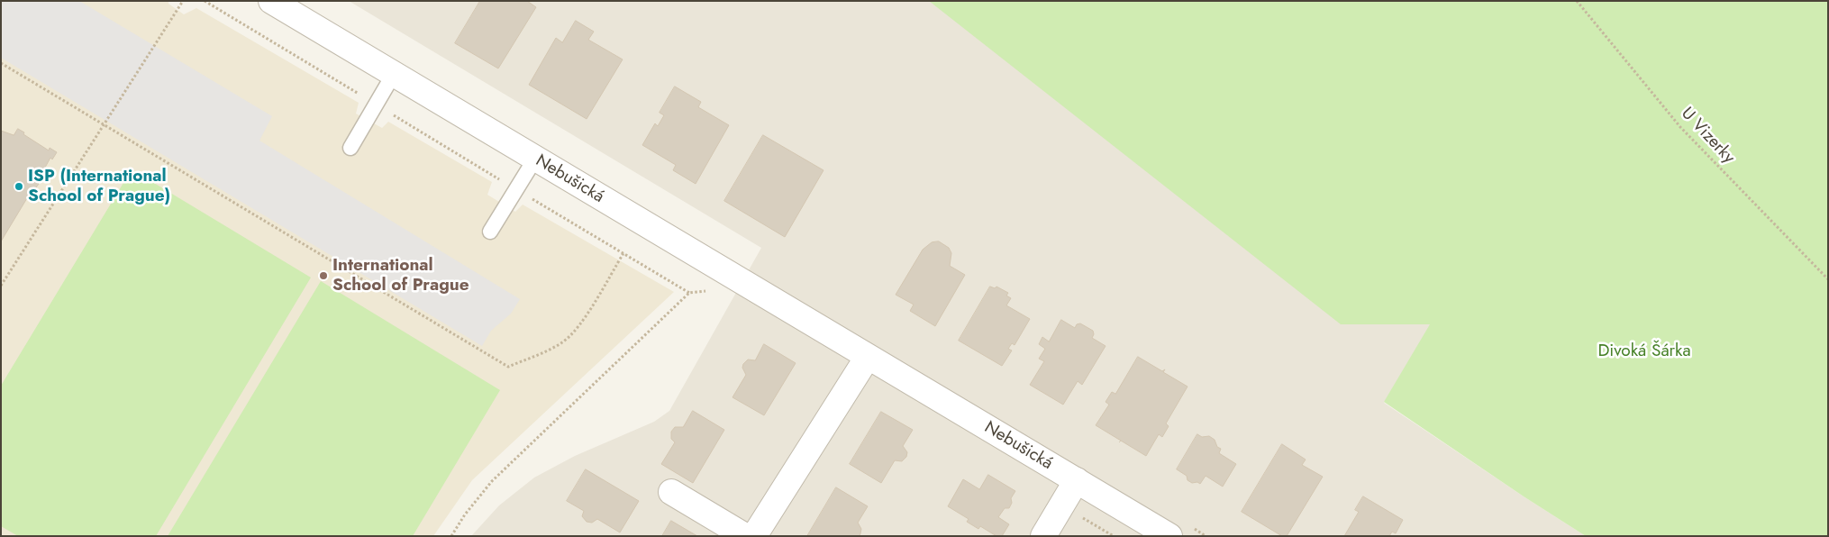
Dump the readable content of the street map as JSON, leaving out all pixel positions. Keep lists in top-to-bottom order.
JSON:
{
  "streets": {
    "street": ["Nebušická"],
    "path": ["U Vizerky"]
  },
  "parks": ["Divoká Šárka"],
  "places": ["ISP (International School of Prague)", "International School of Prague"]
}
